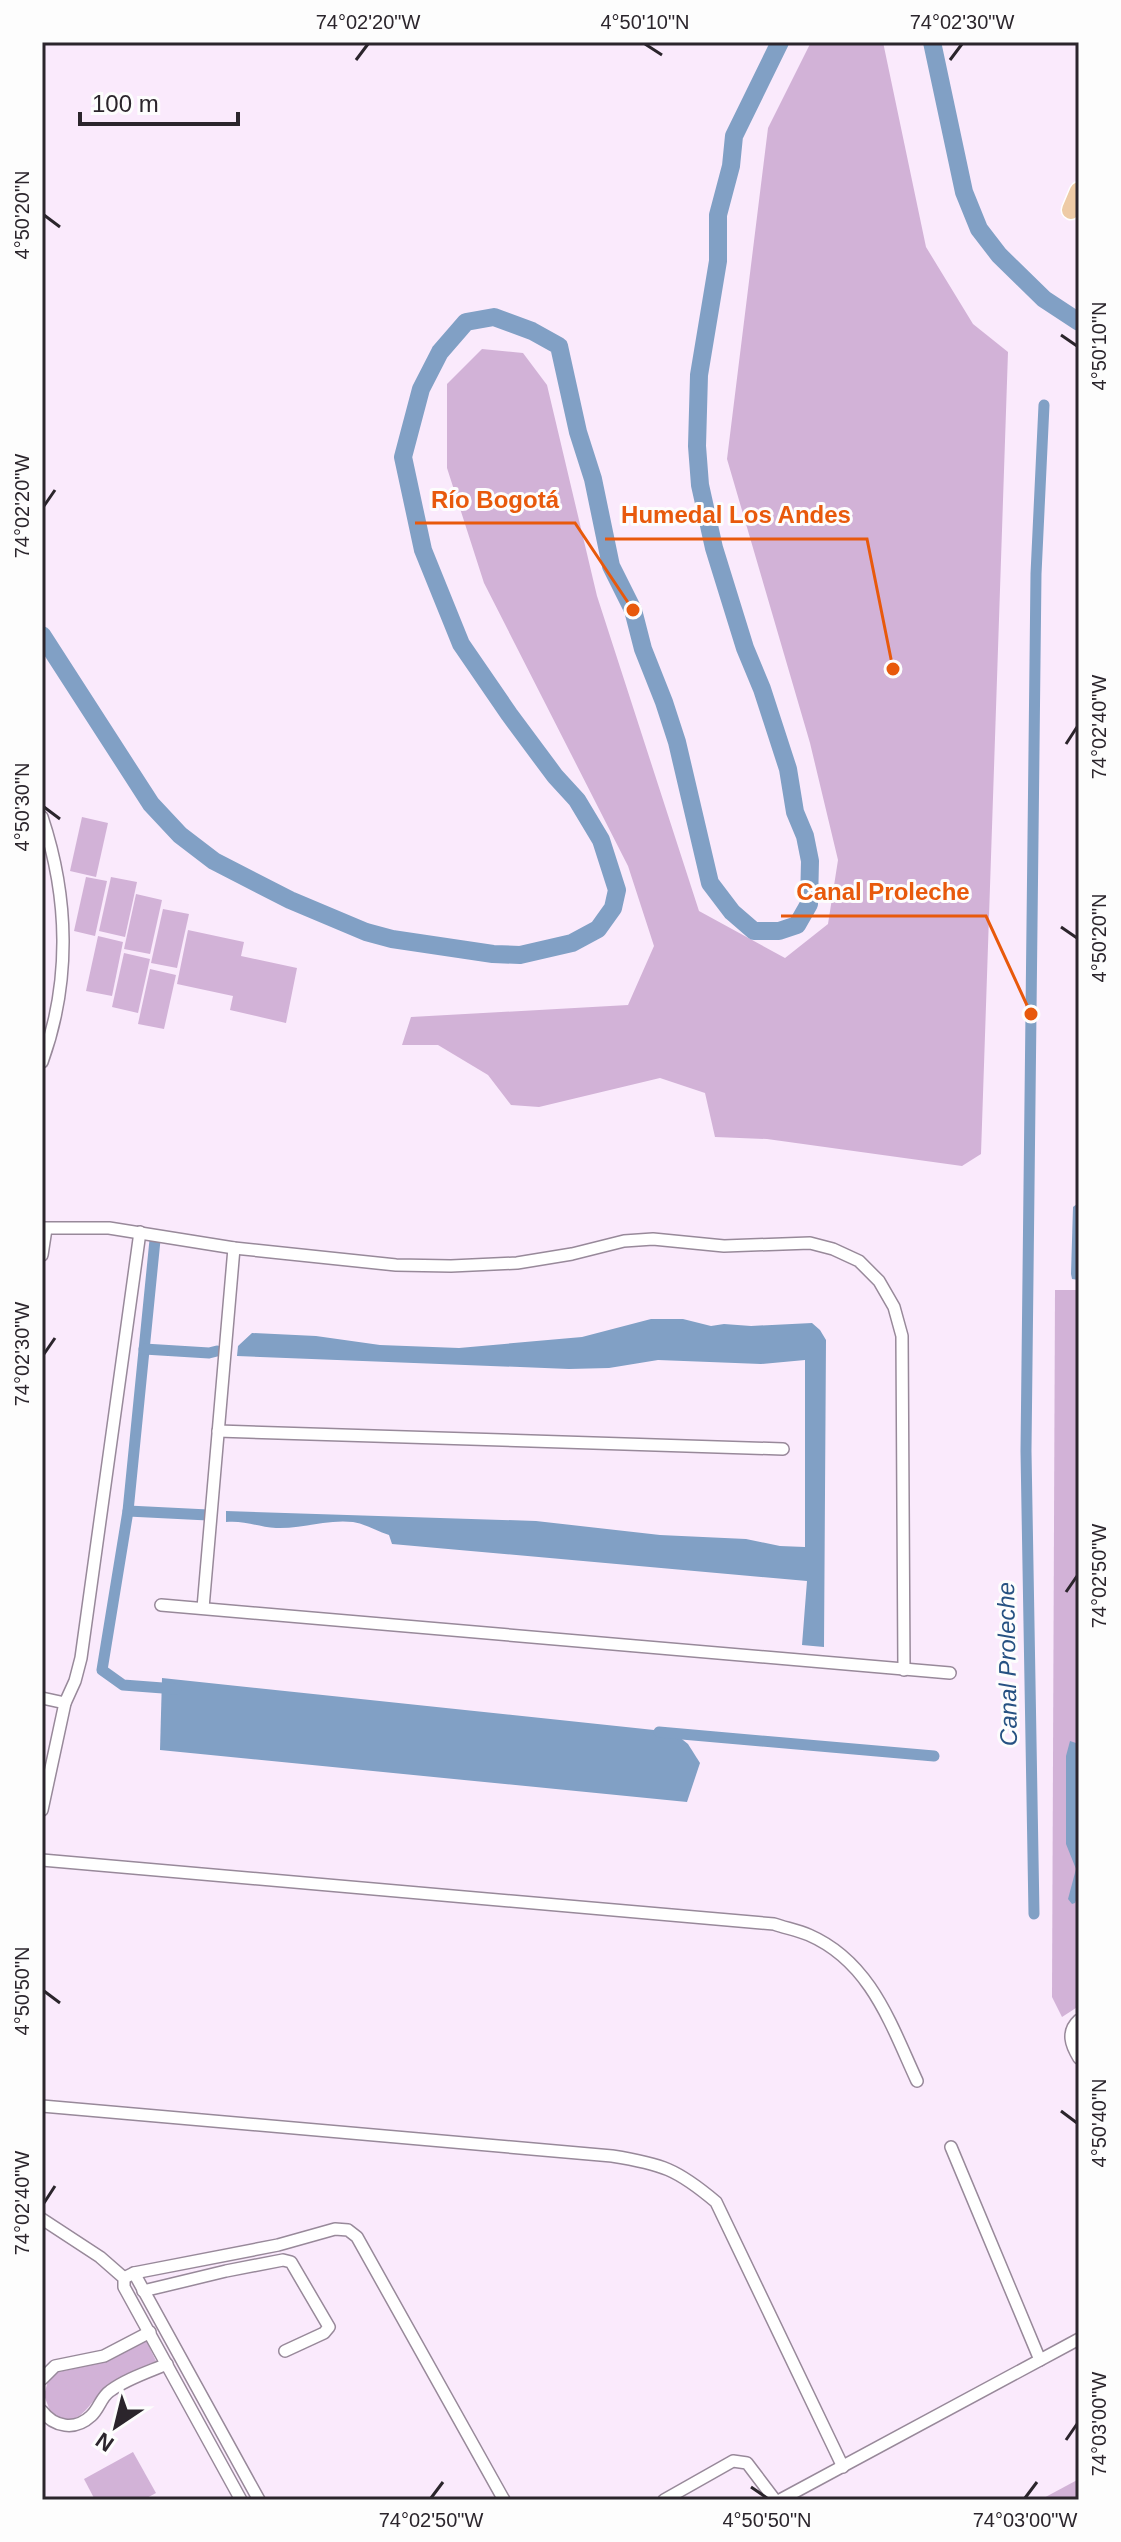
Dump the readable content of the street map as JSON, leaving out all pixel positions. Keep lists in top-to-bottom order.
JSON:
{
  "water": ["Canal Proleche"],
  "places": ["Río Bogotá", "Humedal Los Andes", "Canal Proleche"],
  "scale_bar": "100 m",
  "north": "bottom left",
  "coordinates": [
    "74°02'20\"W",
    "4°50'10\"N",
    "74°02'30\"W",
    "4°50'20\"N",
    "74°02'40\"W",
    "4°50'30\"N",
    "74°02'50\"W",
    "4°50'50\"N",
    "4°50'40\"N",
    "74°03'00\"W"
  ]
}
